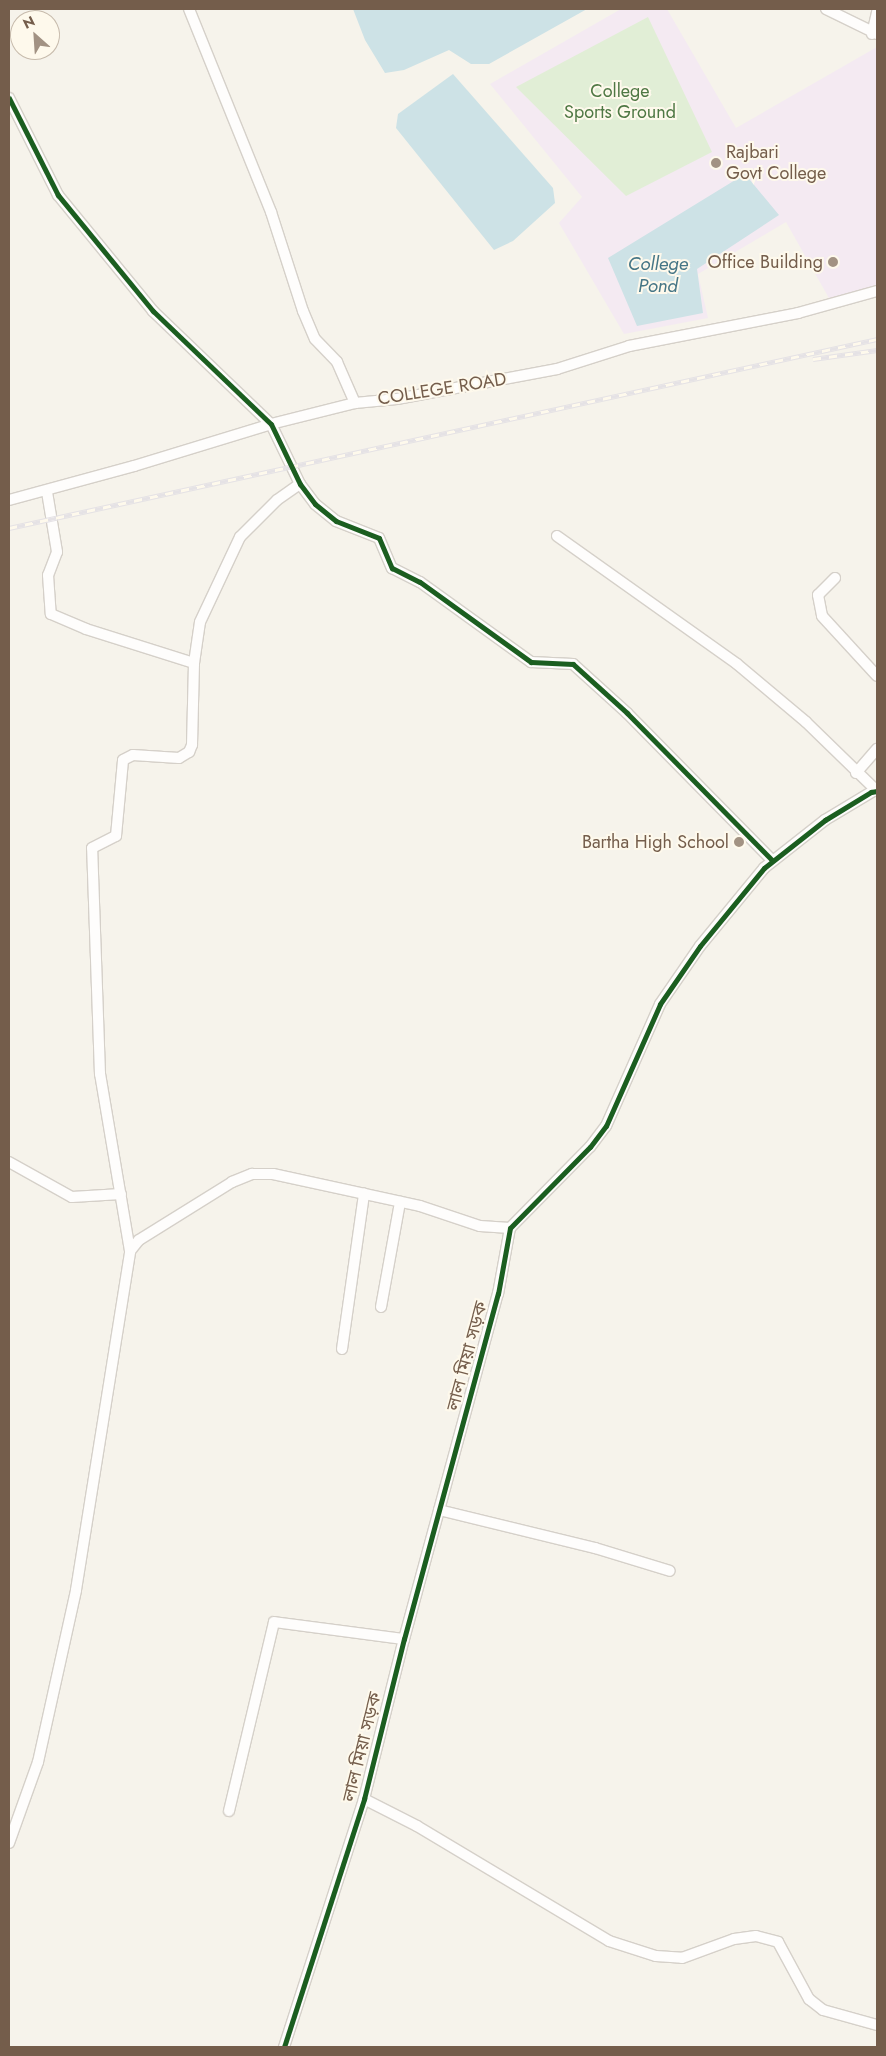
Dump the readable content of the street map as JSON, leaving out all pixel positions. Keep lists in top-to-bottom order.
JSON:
{
  "streets": {
    "street": ["COLLEGE ROAD", "লাল মিয়া সড়ক"]
  },
  "water": ["College Pond"],
  "parks": ["College Sports Ground"],
  "places": ["Rajbari Govt College", "Office Building", "Bartha High School"],
  "north": "top left"
}
